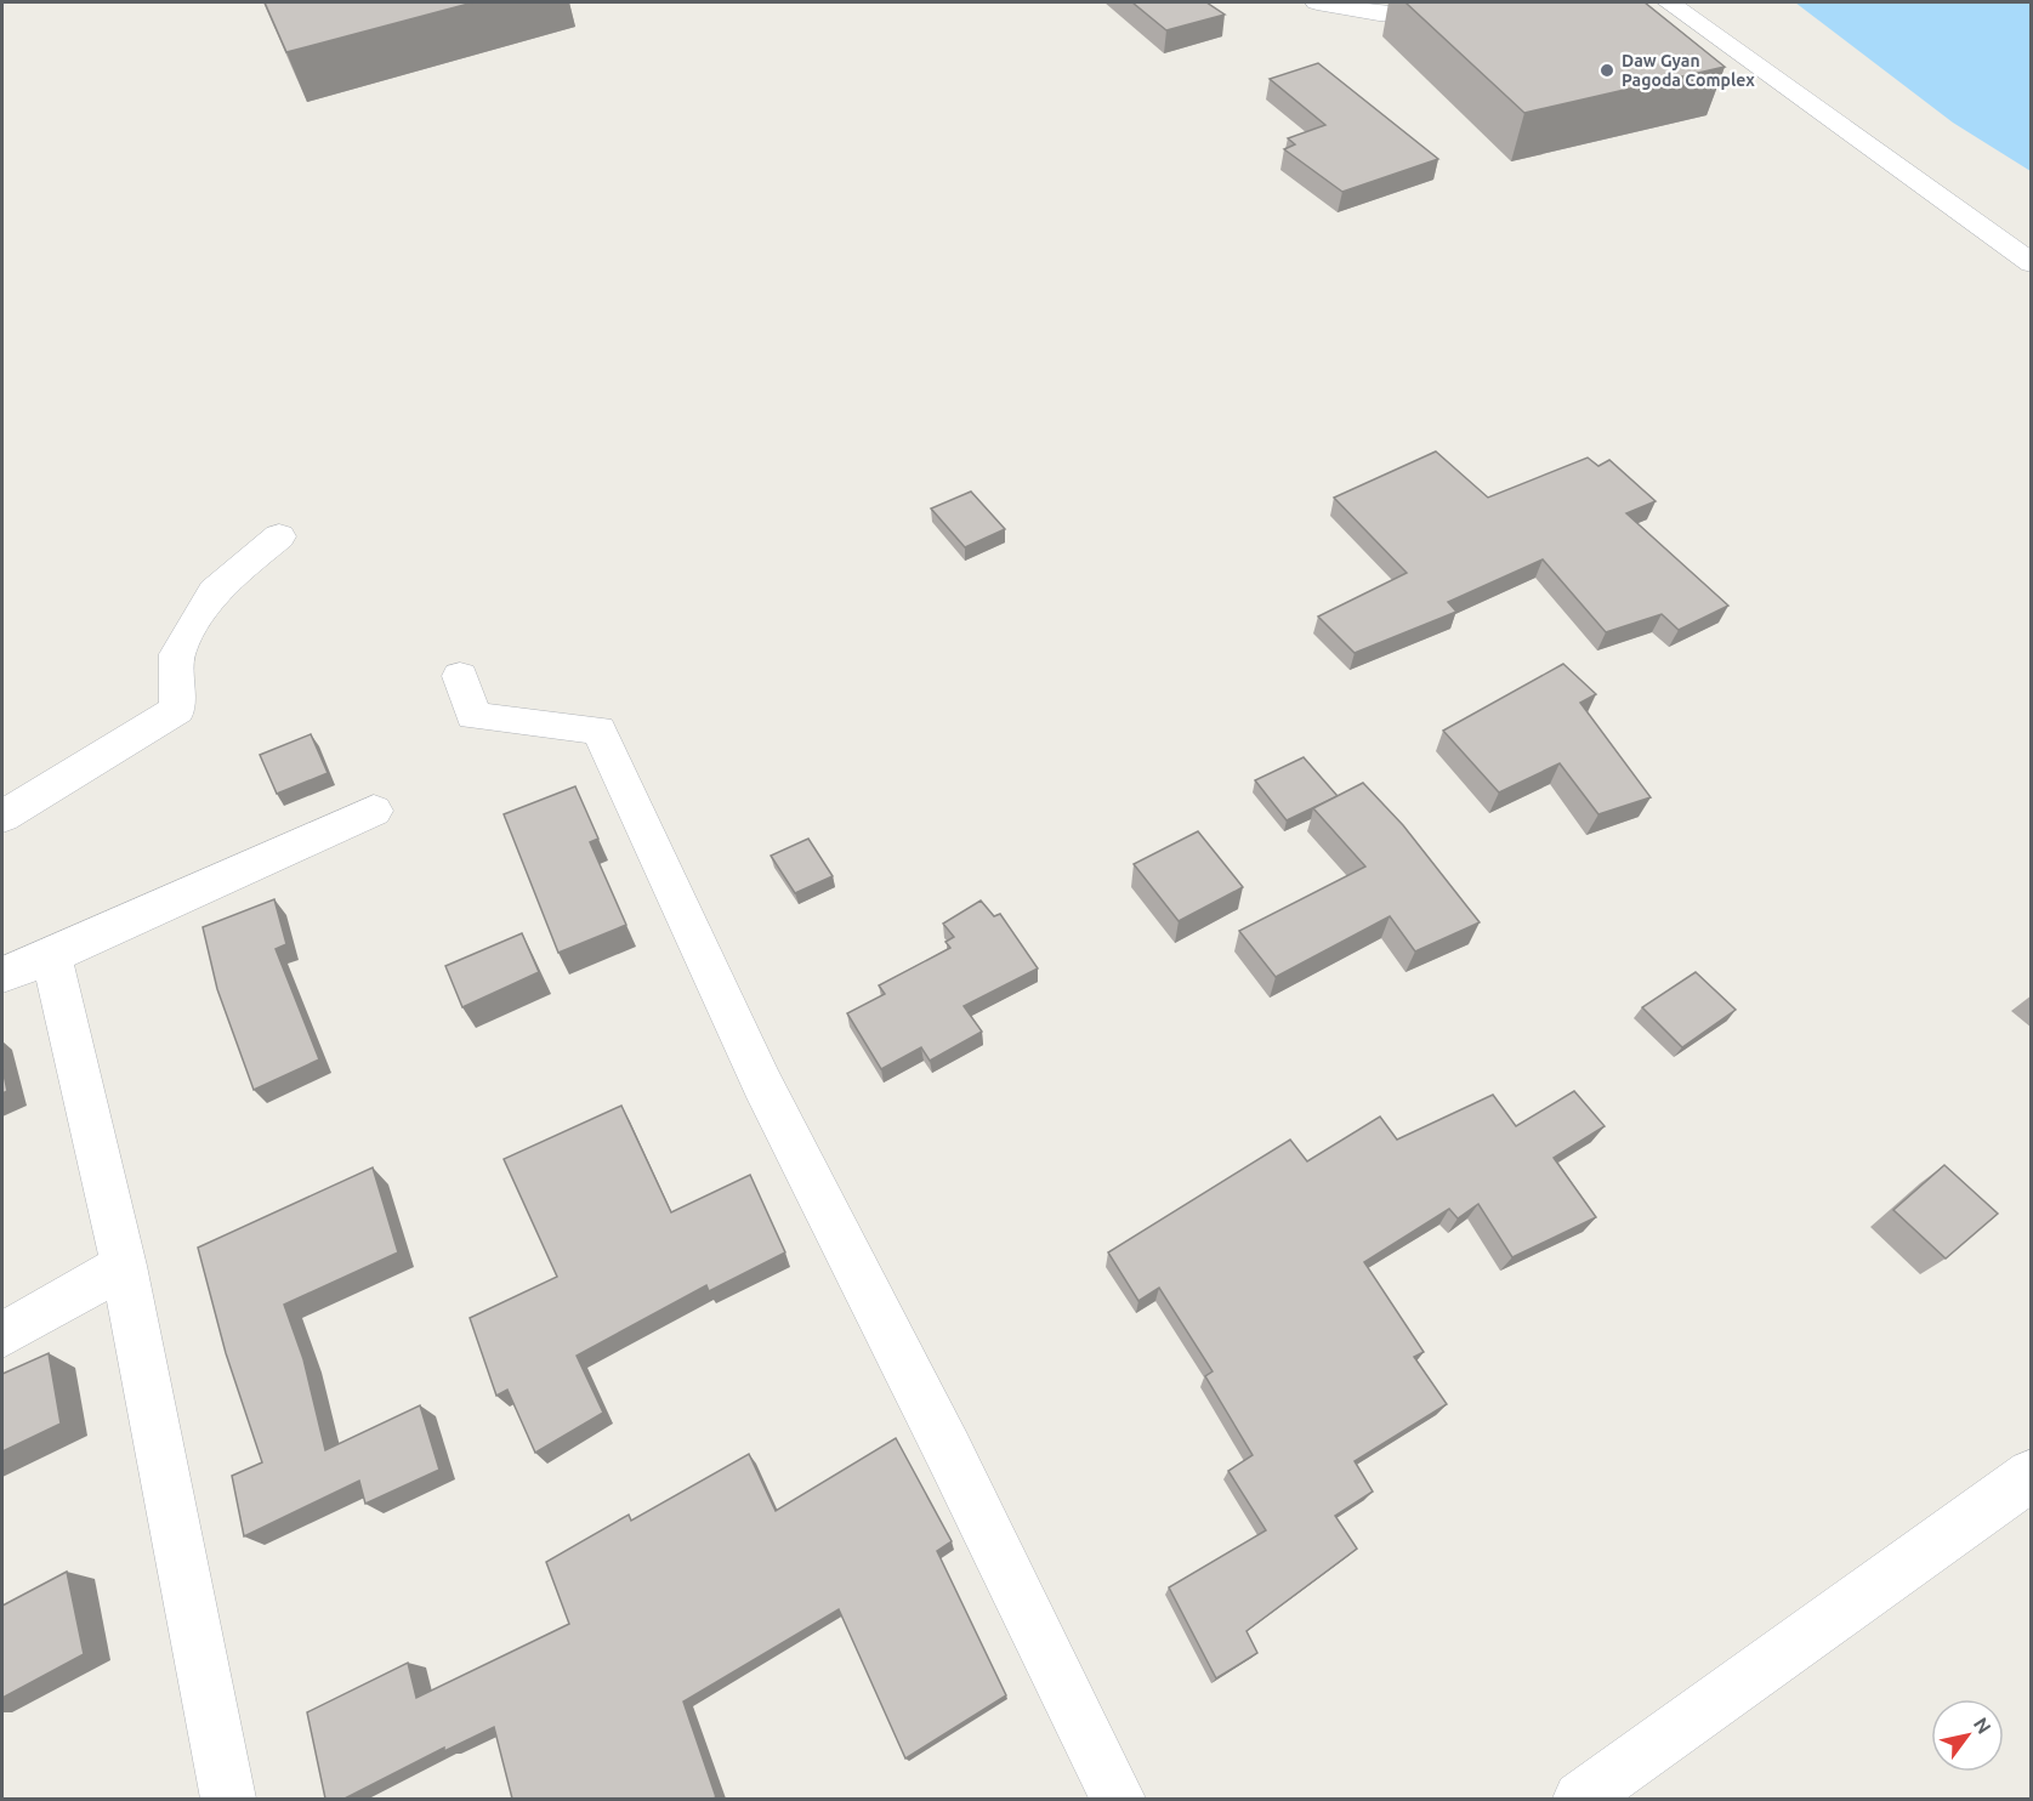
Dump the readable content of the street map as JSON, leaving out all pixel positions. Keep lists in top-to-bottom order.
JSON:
{
  "places": ["Daw Gyan Pagoda Complex"],
  "north": "top right"
}
